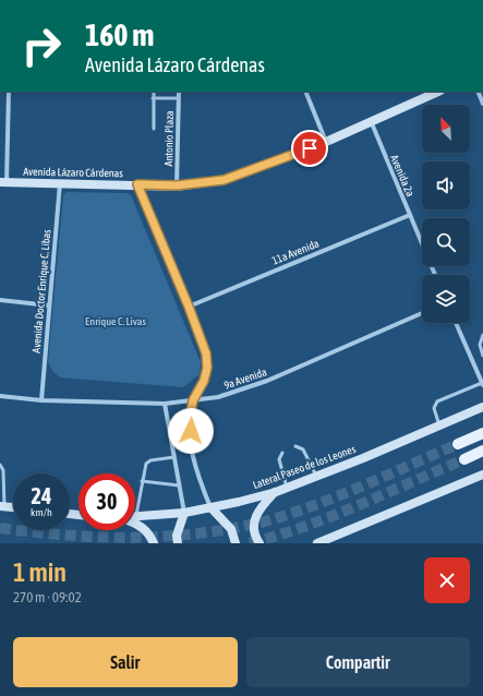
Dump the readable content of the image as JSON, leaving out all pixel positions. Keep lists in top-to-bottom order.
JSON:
{
  "streets": {
    "street": [
      "Antonio Plaza",
      "Avenida Lázaro Cárdenas",
      "Avenida 2a",
      "11a Avenida",
      "Avenida Doctor Enrique C. Libas",
      "9a Avenida",
      "Lateral Paseo de los Leones"
    ]
  },
  "crossings": [
    ["Antonio Plaza", "Avenida Lázaro Cárdenas"],
    ["Avenida Lázaro Cárdenas", "Avenida 2a"],
    ["Avenida Lázaro Cárdenas", "Avenida Doctor Enrique C. Libas"],
    ["Avenida 2a", "11a Avenida"],
    ["Avenida Doctor Enrique C. Libas", "9a Avenida"]
  ],
  "parks": ["Enrique C. Livas"],
  "north": "top left",
  "page": {
    "turn": ["160 m", "Avenida Lázaro Cárdenas"],
    "speed": "24 km/h",
    "limit": "30",
    "heading": ["1 min", "270 m · 09:02"],
    "buttons": ["Salir", "Compartir"]
  }
}
